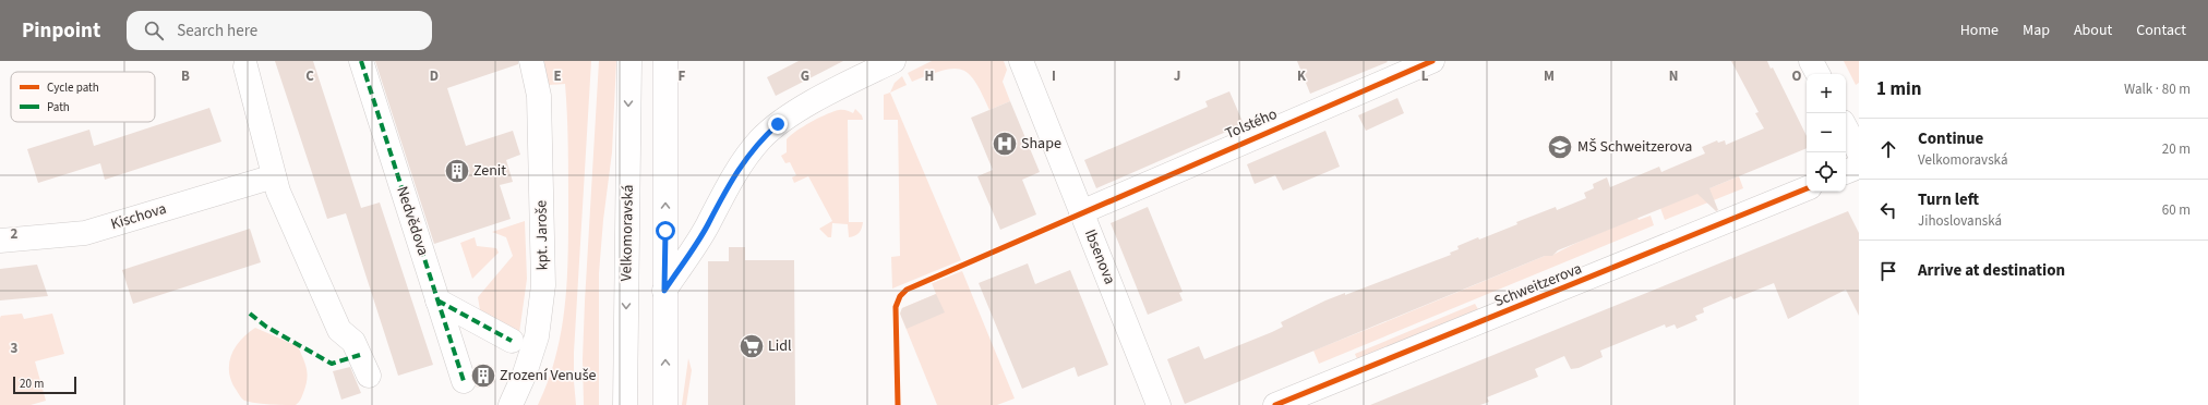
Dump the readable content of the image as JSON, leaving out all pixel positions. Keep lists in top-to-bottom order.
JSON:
{
  "streets": {
    "street": [
      "Tolstého",
      "Kischova",
      "Nedvědova",
      "Velkomoravská",
      "kpt. Jaroše",
      "Ibsenova",
      "Schweitzerova"
    ]
  },
  "crossings": [
    ["Tolstého", "Ibsenova"]
  ],
  "places": {
    "hospital": ["Shape"],
    "school or university": ["MŠ Schweitzerova"],
    "building": ["Zenit", "Zrození Venuše"],
    "supermarket": ["Lidl"]
  },
  "legend": ["Cycle path", "Path"],
  "scale_bar": "20 m",
  "page": {
    "header": "Pinpoint",
    "search": "Search here",
    "nav": [
      "Home",
      "Map",
      "About",
      "Contact"
    ],
    "heading": ["1 min", "Walk · 80 m"],
    "map_buttons": ["+", "−"],
    "list": [
      ["Continue", "Velkomoravská", "20 m"],
      ["Turn left", "Jihoslovanská", "60 m"],
      "Arrive at destination"
    ],
    "scale": "20 m"
  },
  "grid": {
    "columns": [
      "B",
      "C",
      "D",
      "E",
      "F",
      "G",
      "H",
      "I",
      "J",
      "K",
      "L",
      "M",
      "N",
      "O"
    ],
    "rows": ["2", "3"]
  }
}
